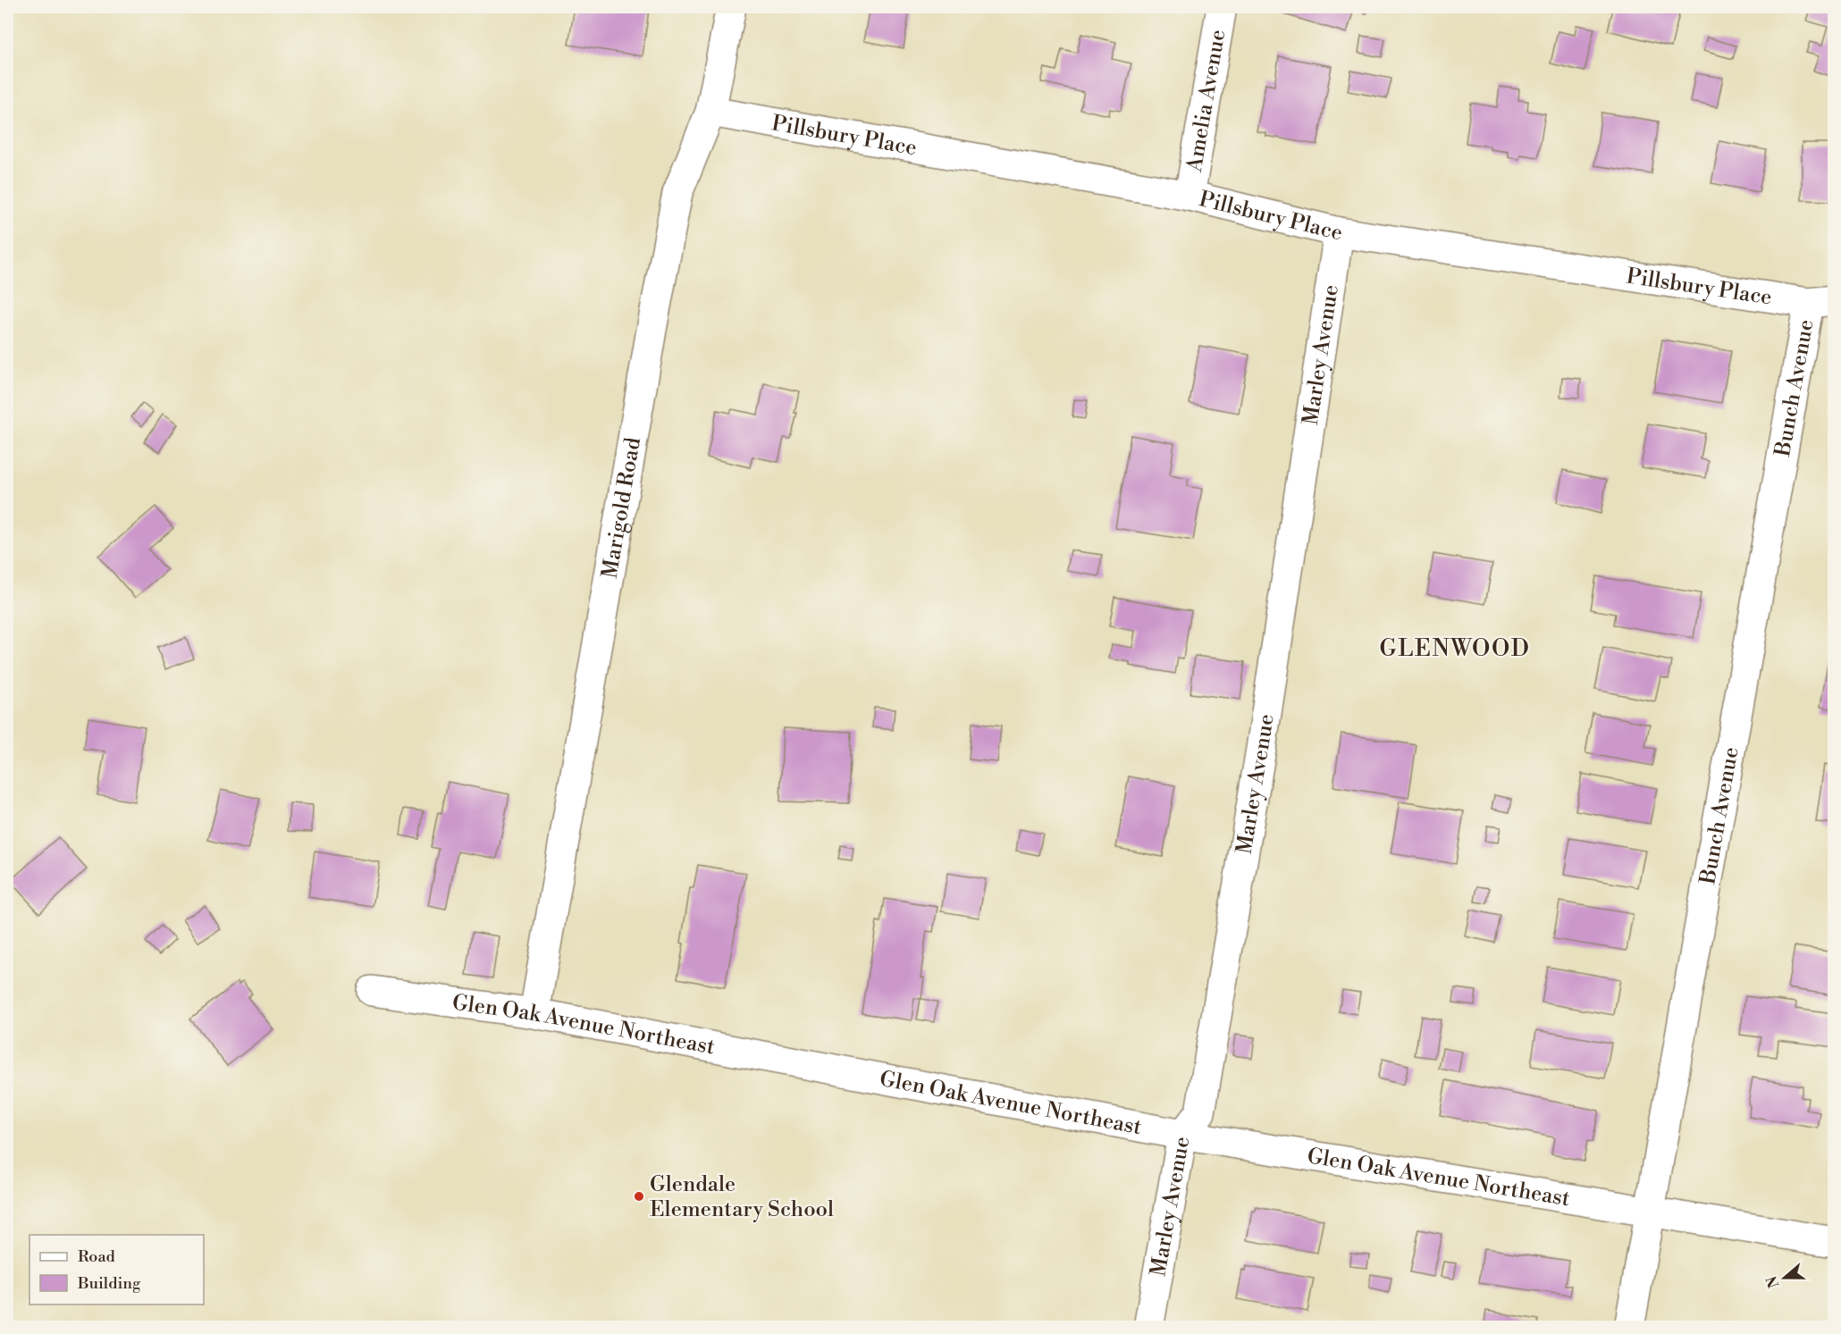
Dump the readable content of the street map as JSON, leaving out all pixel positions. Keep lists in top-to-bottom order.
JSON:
{
  "streets": {
    "street": [
      "Amelia Avenue",
      "Pillsbury Place",
      "Marley Avenue",
      "Bunch Avenue",
      "Marigold Road",
      "Glen Oak Avenue Northeast"
    ]
  },
  "crossings": [
    ["Amelia Avenue", "Pillsbury Place"],
    ["Pillsbury Place", "Marley Avenue"],
    ["Pillsbury Place", "Bunch Avenue"],
    ["Pillsbury Place", "Marigold Road"],
    ["Marley Avenue", "Glen Oak Avenue Northeast"],
    ["Bunch Avenue", "Glen Oak Avenue Northeast"],
    ["Marigold Road", "Glen Oak Avenue Northeast"]
  ],
  "districts": ["GLENWOOD"],
  "places": ["Glendale Elementary School"],
  "legend": ["Road", "Building"],
  "north": "left"
}
